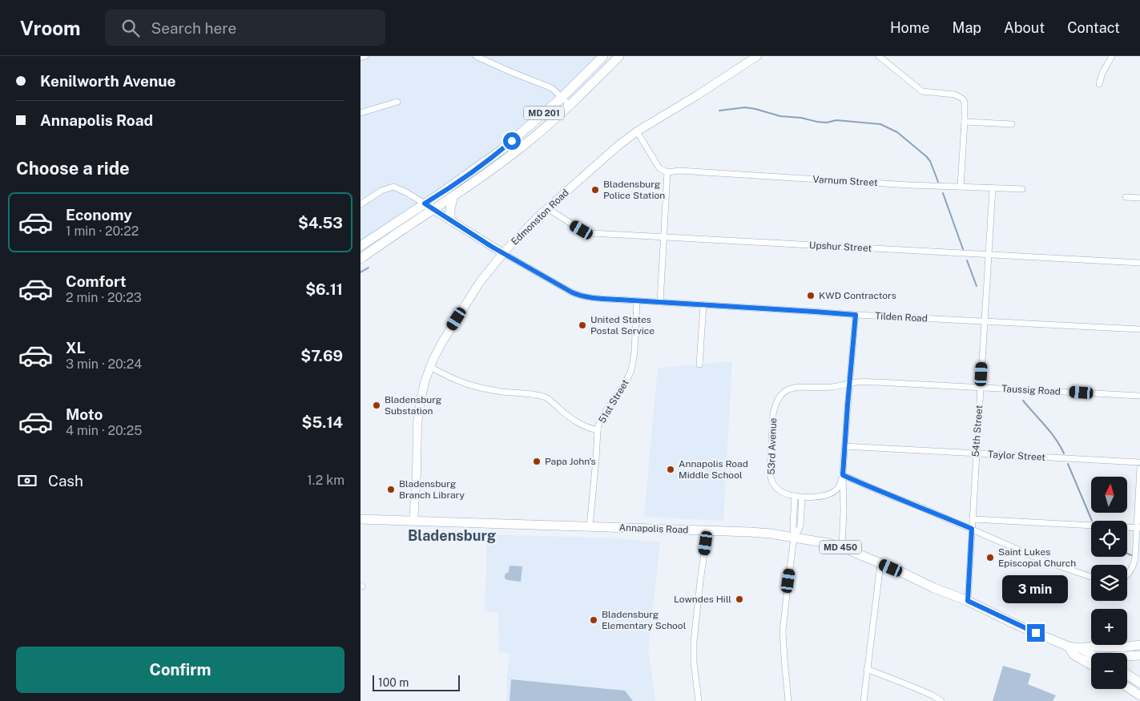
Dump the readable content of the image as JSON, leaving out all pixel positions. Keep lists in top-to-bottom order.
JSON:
{
  "streets": {
    "main road": ["MD 201", "Annapolis Road", "MD 450"],
    "street": [
      "Varnum Street",
      "Edmonston Road",
      "Upshur Street",
      "Tilden Road",
      "Taussig Road",
      "51st Street",
      "54th Street",
      "53rd Avenue",
      "Taylor Street"
    ]
  },
  "crossings": [
    ["MD 201", "Tilden Road"],
    ["Varnum Street", "54th Street"],
    ["Edmonston Road", "Upshur Street"],
    ["Edmonston Road", "Tilden Road"],
    ["Edmonston Road", "Annapolis Road"],
    ["Upshur Street", "54th Street"],
    ["Tilden Road", "51st Street"],
    ["Tilden Road", "54th Street"],
    ["Taussig Road", "54th Street"],
    ["Taussig Road", "53rd Avenue"],
    ["51st Street", "Annapolis Road"],
    ["54th Street", "Taylor Street"],
    ["54th Street", "Annapolis Road"],
    ["Annapolis Road", "MD 450"]
  ],
  "districts": ["Bladensburg"],
  "places": [
    "Bladensburg Police Station",
    "KWD Contractors",
    "United States Postal Service",
    "Bladensburg Substation",
    "Papa John's",
    "Annapolis Road Middle School",
    "Bladensburg Branch Library",
    "Saint Lukes Episcopal Church",
    "Lowndes Hill",
    "Bladensburg Elementary School"
  ],
  "scale_bar": "100 m",
  "north": "top",
  "page": {
    "header": "Vroom",
    "search": "Search here",
    "nav": [
      "Home",
      "Map",
      "About",
      "Contact"
    ],
    "banner": ["Kenilworth Avenue", "Annapolis Road"],
    "heading": "Choose a ride",
    "list": [
      {
        "name": "Economy",
        "note": "1 min · 20:22",
        "value": "$4.53"
      },
      {
        "name": "Comfort",
        "note": "2 min · 20:23",
        "value": "$6.11"
      },
      {
        "name": "XL",
        "note": "3 min · 20:24",
        "value": "$7.69"
      },
      {
        "name": "Moto",
        "note": "4 min · 20:25",
        "value": "$5.14"
      }
    ],
    "pay": ["Cash", "1.2 km"],
    "map_buttons": ["+", "−"],
    "bubble": "3 min",
    "buttons": "Confirm",
    "scale": "100 m"
  }
}
